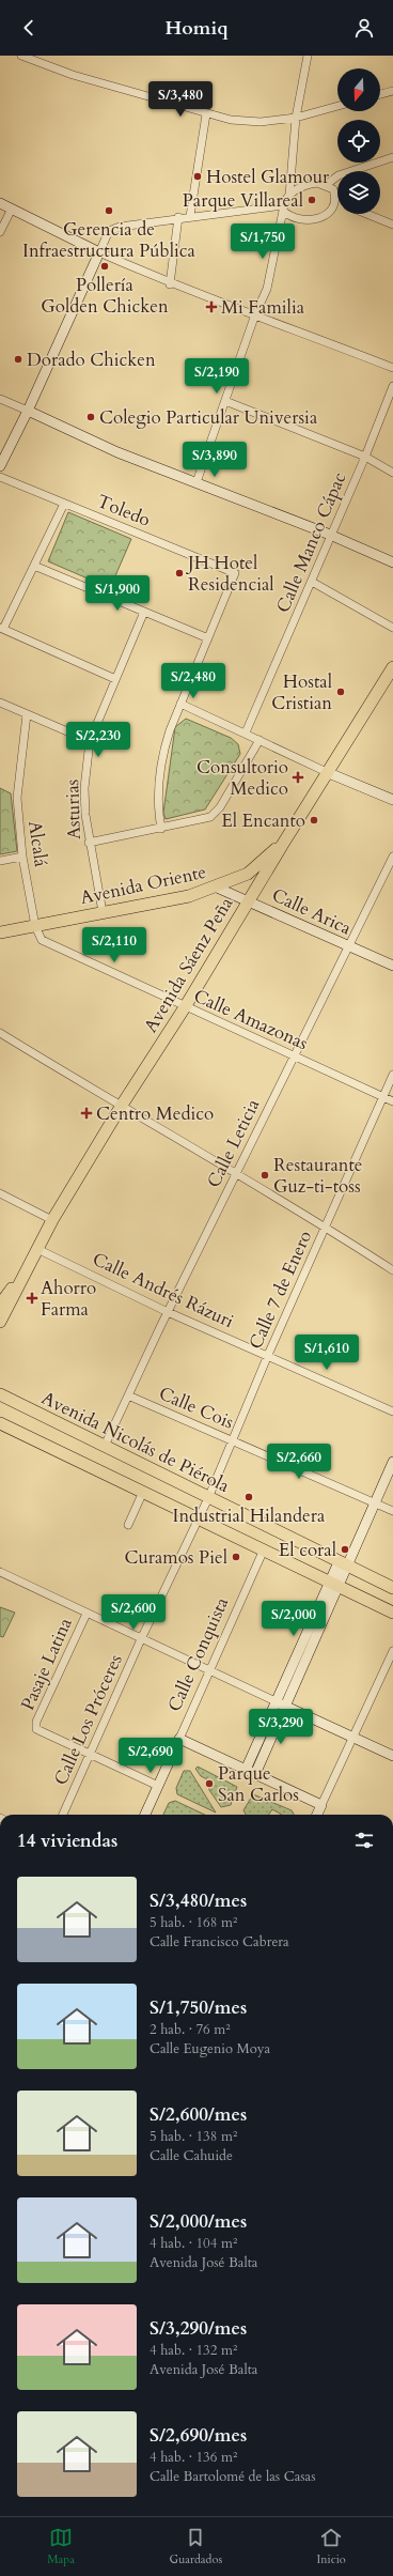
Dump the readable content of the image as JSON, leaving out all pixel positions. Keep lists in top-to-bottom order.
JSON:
{
  "streets": {
    "main road": ["Avenida Oriente", "Avenida Sáenz Peña", "Avenida Nicolás de Piérola"],
    "street": [
      "Toledo",
      "Calle Manco Cápac",
      "Asturias",
      "Alcalá",
      "Calle Arica",
      "Calle Amazonas",
      "Calle Leticia",
      "Calle Andrés Rázuri",
      "Calle 7 de Enero",
      "Calle Cois",
      "Calle Conquista",
      "Pasaje Latina",
      "Calle Los Próceres"
    ]
  },
  "crossings": [
    ["Asturias", "Avenida Oriente"],
    ["Alcalá", "Avenida Oriente"],
    ["Alcalá", "Calle Amazonas"],
    ["Avenida Oriente", "Calle Arica"],
    ["Avenida Oriente", "Avenida Sáenz Peña"],
    ["Avenida Oriente", "Calle Amazonas"],
    ["Calle Arica", "Avenida Sáenz Peña"],
    ["Calle Arica", "Calle Leticia"],
    ["Avenida Sáenz Peña", "Calle Amazonas"],
    ["Avenida Sáenz Peña", "Calle Andrés Rázuri"],
    ["Calle Amazonas", "Calle Leticia"],
    ["Calle Amazonas", "Calle 7 de Enero"],
    ["Calle Leticia", "Calle Andrés Rázuri"],
    ["Calle Leticia", "Calle Cois"],
    ["Calle Leticia", "Avenida Nicolás de Piérola"],
    ["Calle Andrés Rázuri", "Calle 7 de Enero"],
    ["Calle 7 de Enero", "Calle Cois"],
    ["Calle 7 de Enero", "Avenida Nicolás de Piérola"],
    ["Calle 7 de Enero", "Calle Los Próceres"],
    ["Pasaje Latina", "Calle Los Próceres"]
  ],
  "places": {
    "other": [
      "Hostel Glamour",
      "Parque Villareal",
      "Gerencia de Infraestructura Pública",
      "Pollería Golden Chicken",
      "Dorado Chicken",
      "Colegio Particular Universia",
      "JH Hotel Residencial",
      "Hostal Cristian",
      "El Encanto",
      "Restaurante Guz-ti-toss",
      "Industrial Hilandera",
      "El coral",
      "Curamos Piel",
      "Parque San Carlos"
    ],
    "health": [
      "Mi Familia",
      "Consultorio Medico",
      "Centro Medico",
      "Ahorro Farma"
    ]
  },
  "north": "bottom",
  "page": {
    "header": "Homiq",
    "price": [
      "S/3,480",
      "S/1,750",
      "S/2,190",
      "S/3,890",
      "S/1,900",
      "S/2,480",
      "S/2,230",
      "S/2,110",
      "S/1,610",
      "S/2,660",
      "S/2,600",
      "S/2,000",
      "S/3,290",
      "S/2,690"
    ],
    "heading": "14 viviendas",
    "list": [
      {
        "name": "S/3,480/mes",
        "note": "5 hab. · 168 m² · Calle Francisco Cabrera"
      },
      {
        "name": "S/1,750/mes",
        "note": "2 hab. · 76 m² · Calle Eugenio Moya"
      },
      {
        "name": "S/2,600/mes",
        "note": "5 hab. · 138 m² · Calle Cahuide"
      },
      {
        "name": "S/2,000/mes",
        "note": "4 hab. · 104 m² · Avenida José Balta"
      },
      {
        "name": "S/3,290/mes",
        "note": "4 hab. · 132 m² · Avenida José Balta"
      },
      {
        "name": "S/2,690/mes",
        "note": "4 hab. · 136 m² · Calle Bartolomé de las Casas"
      }
    ],
    "tabs": ["Mapa", "Guardados", "Inicio"]
  }
}
